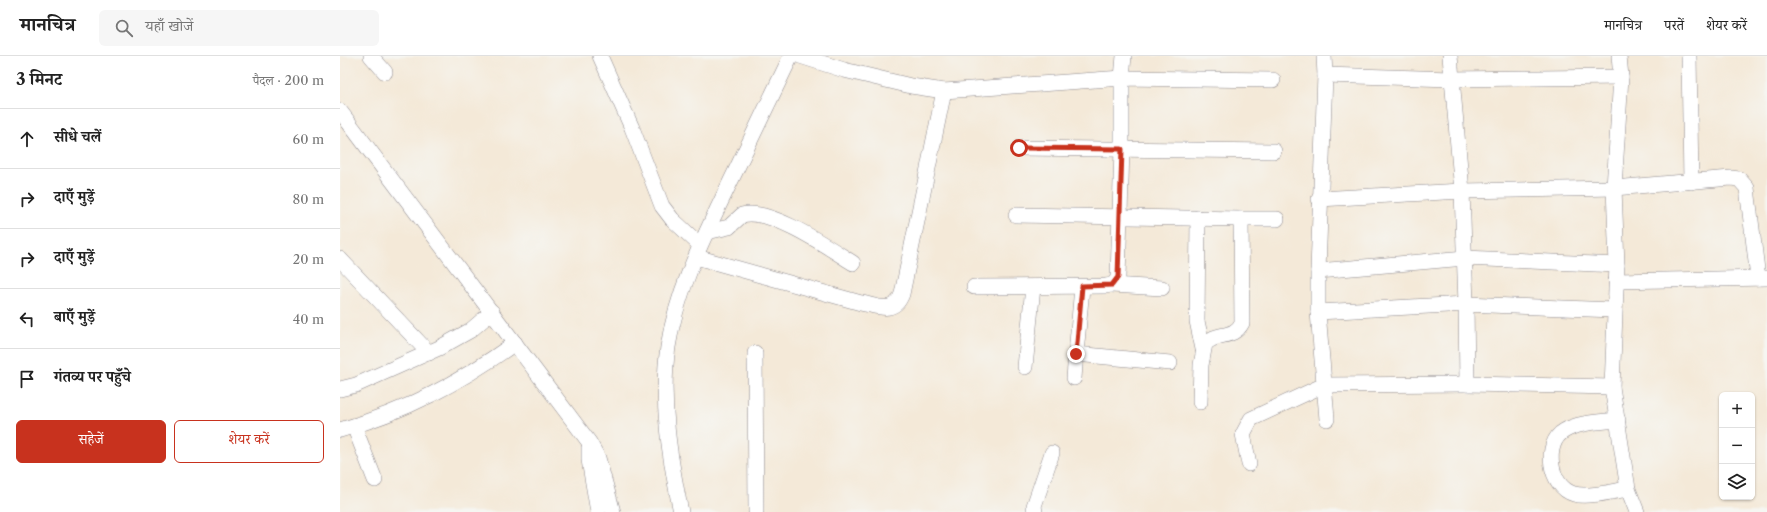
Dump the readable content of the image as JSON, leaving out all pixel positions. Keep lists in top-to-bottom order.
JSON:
{
  "page": {
    "header": "मानचित्र",
    "search": "यहाँ खोजें",
    "nav": ["मानचित्र", "परतें", "शेयर करें"],
    "heading": ["3 मिनट", "पैदल · 200 m"],
    "list": [
      ["सीधे चलें", "60 m"],
      ["दाएँ मुड़ें", "80 m"],
      ["दाएँ मुड़ें", "20 m"],
      ["बाएँ मुड़ें", "40 m"],
      "गंतव्य पर पहुँचे"
    ],
    "map_buttons": ["+", "−"],
    "buttons": ["सहेजें", "शेयर करें"]
  }
}
